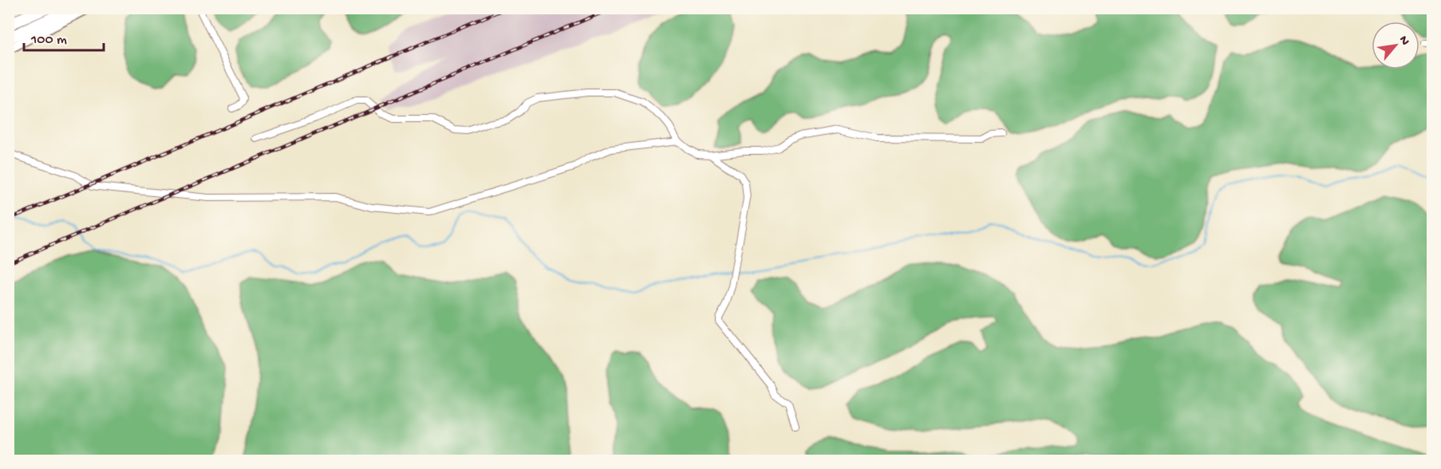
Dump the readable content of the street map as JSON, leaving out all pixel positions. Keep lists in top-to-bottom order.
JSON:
{
  "scale_bar": "100 m",
  "north": "top right"
}
